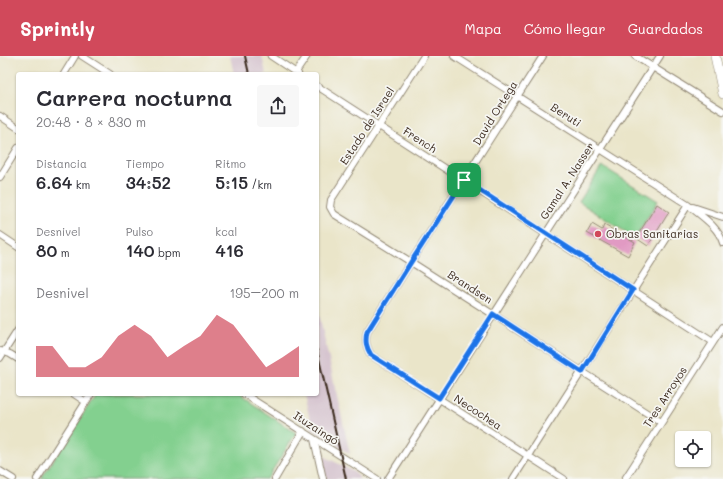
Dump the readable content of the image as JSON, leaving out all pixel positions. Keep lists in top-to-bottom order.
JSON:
{
  "streets": {
    "street": [
      "David Ortega",
      "Beruti",
      "Estado de Israel",
      "French",
      "Gamal A. Nasser",
      "Brandsen",
      "Tres Arroyos",
      "Necochea",
      "Ituzaingó"
    ]
  },
  "crossings": [
    ["David Ortega", "Beruti"],
    ["David Ortega", "French"],
    ["David Ortega", "Brandsen"],
    ["David Ortega", "Necochea"],
    ["Beruti", "Gamal A. Nasser"],
    ["Estado de Israel", "French"],
    ["Estado de Israel", "Brandsen"],
    ["French", "Gamal A. Nasser"],
    ["French", "Tres Arroyos"],
    ["Gamal A. Nasser", "Brandsen"],
    ["Gamal A. Nasser", "Necochea"],
    ["Brandsen", "Tres Arroyos"]
  ],
  "places": ["Obras Sanitarias"],
  "page": {
    "header": "Sprintly",
    "nav": ["Mapa", "Cómo llegar", "Guardados"],
    "heading": ["Carrera nocturna", "20:48 · 8 × 830 m"],
    "stats": [
      ["Distancia", "6.64 km"],
      ["Tiempo", "34:52"],
      ["Ritmo", "5:15 /km"],
      ["Desnivel", "80 m"],
      ["Pulso", "140 bpm"],
      ["kcal", "416"]
    ],
    "chart": ["Desnivel", "195–200 m"]
  }
}
